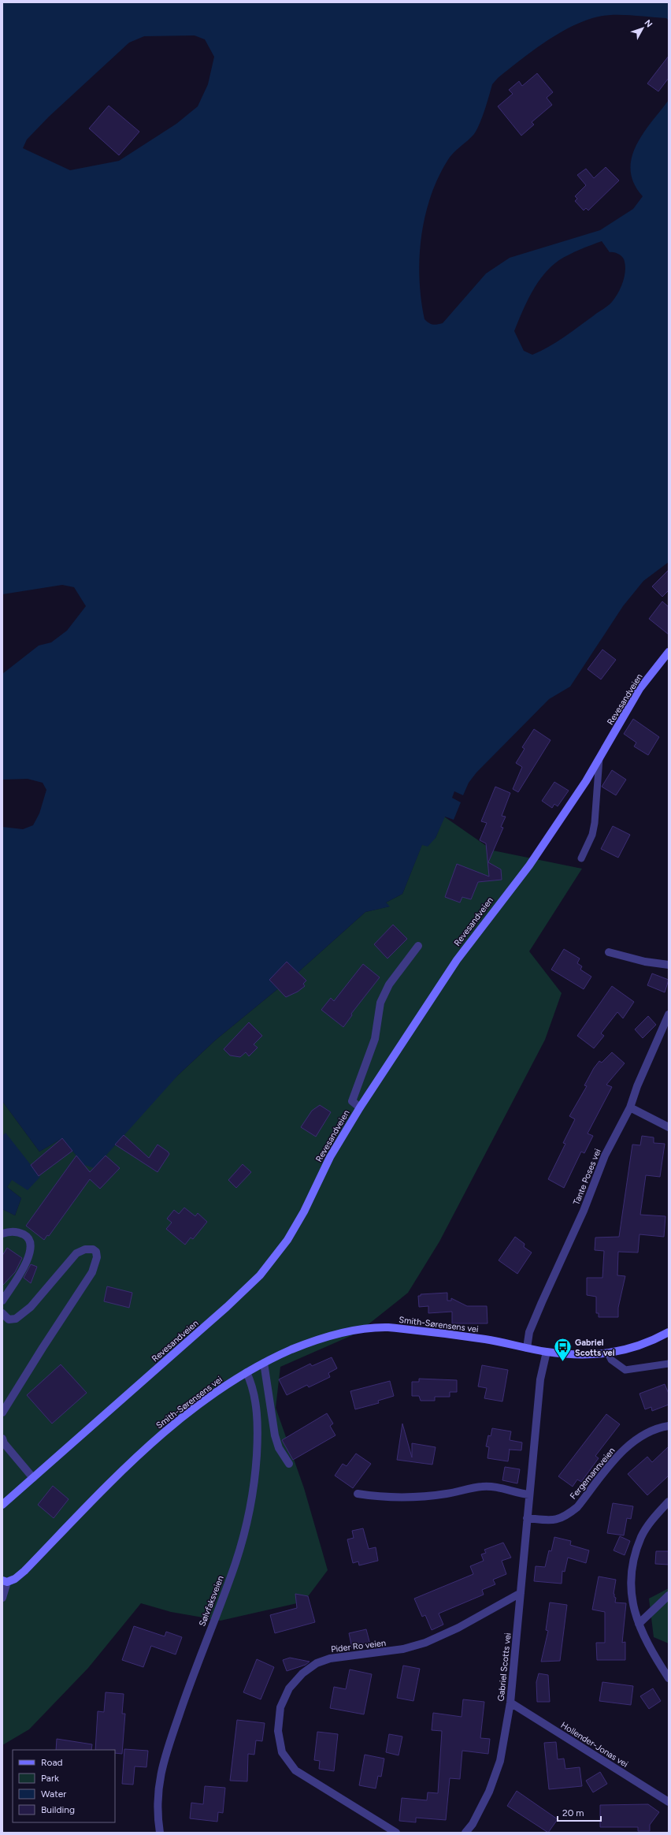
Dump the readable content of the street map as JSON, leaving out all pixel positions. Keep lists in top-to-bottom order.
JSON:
{
  "streets": {
    "main road": ["Revesandveien", "Smith-Sørensens vei"],
    "street": [
      "Tante Poses vei",
      "Fergemannveien",
      "Sølvfaksveien",
      "Pider Ro veien",
      "Gabriel Scotts vei",
      "Hollender-Jonas vei"
    ]
  },
  "crossings": [
    ["Tante Poses vei", "Smith-Sørensens vei"],
    ["Smith-Sørensens vei", "Sølvfaksveien"],
    ["Smith-Sørensens vei", "Gabriel Scotts vei"],
    ["Fergemannveien", "Gabriel Scotts vei"],
    ["Pider Ro veien", "Gabriel Scotts vei"],
    ["Gabriel Scotts vei", "Hollender-Jonas vei"]
  ],
  "places": {
    "bus stop": ["Gabriel Scotts vei"]
  },
  "legend": [
    "Road",
    "Park",
    "Water",
    "Building"
  ],
  "scale_bar": "20 m",
  "north": "top right"
}
